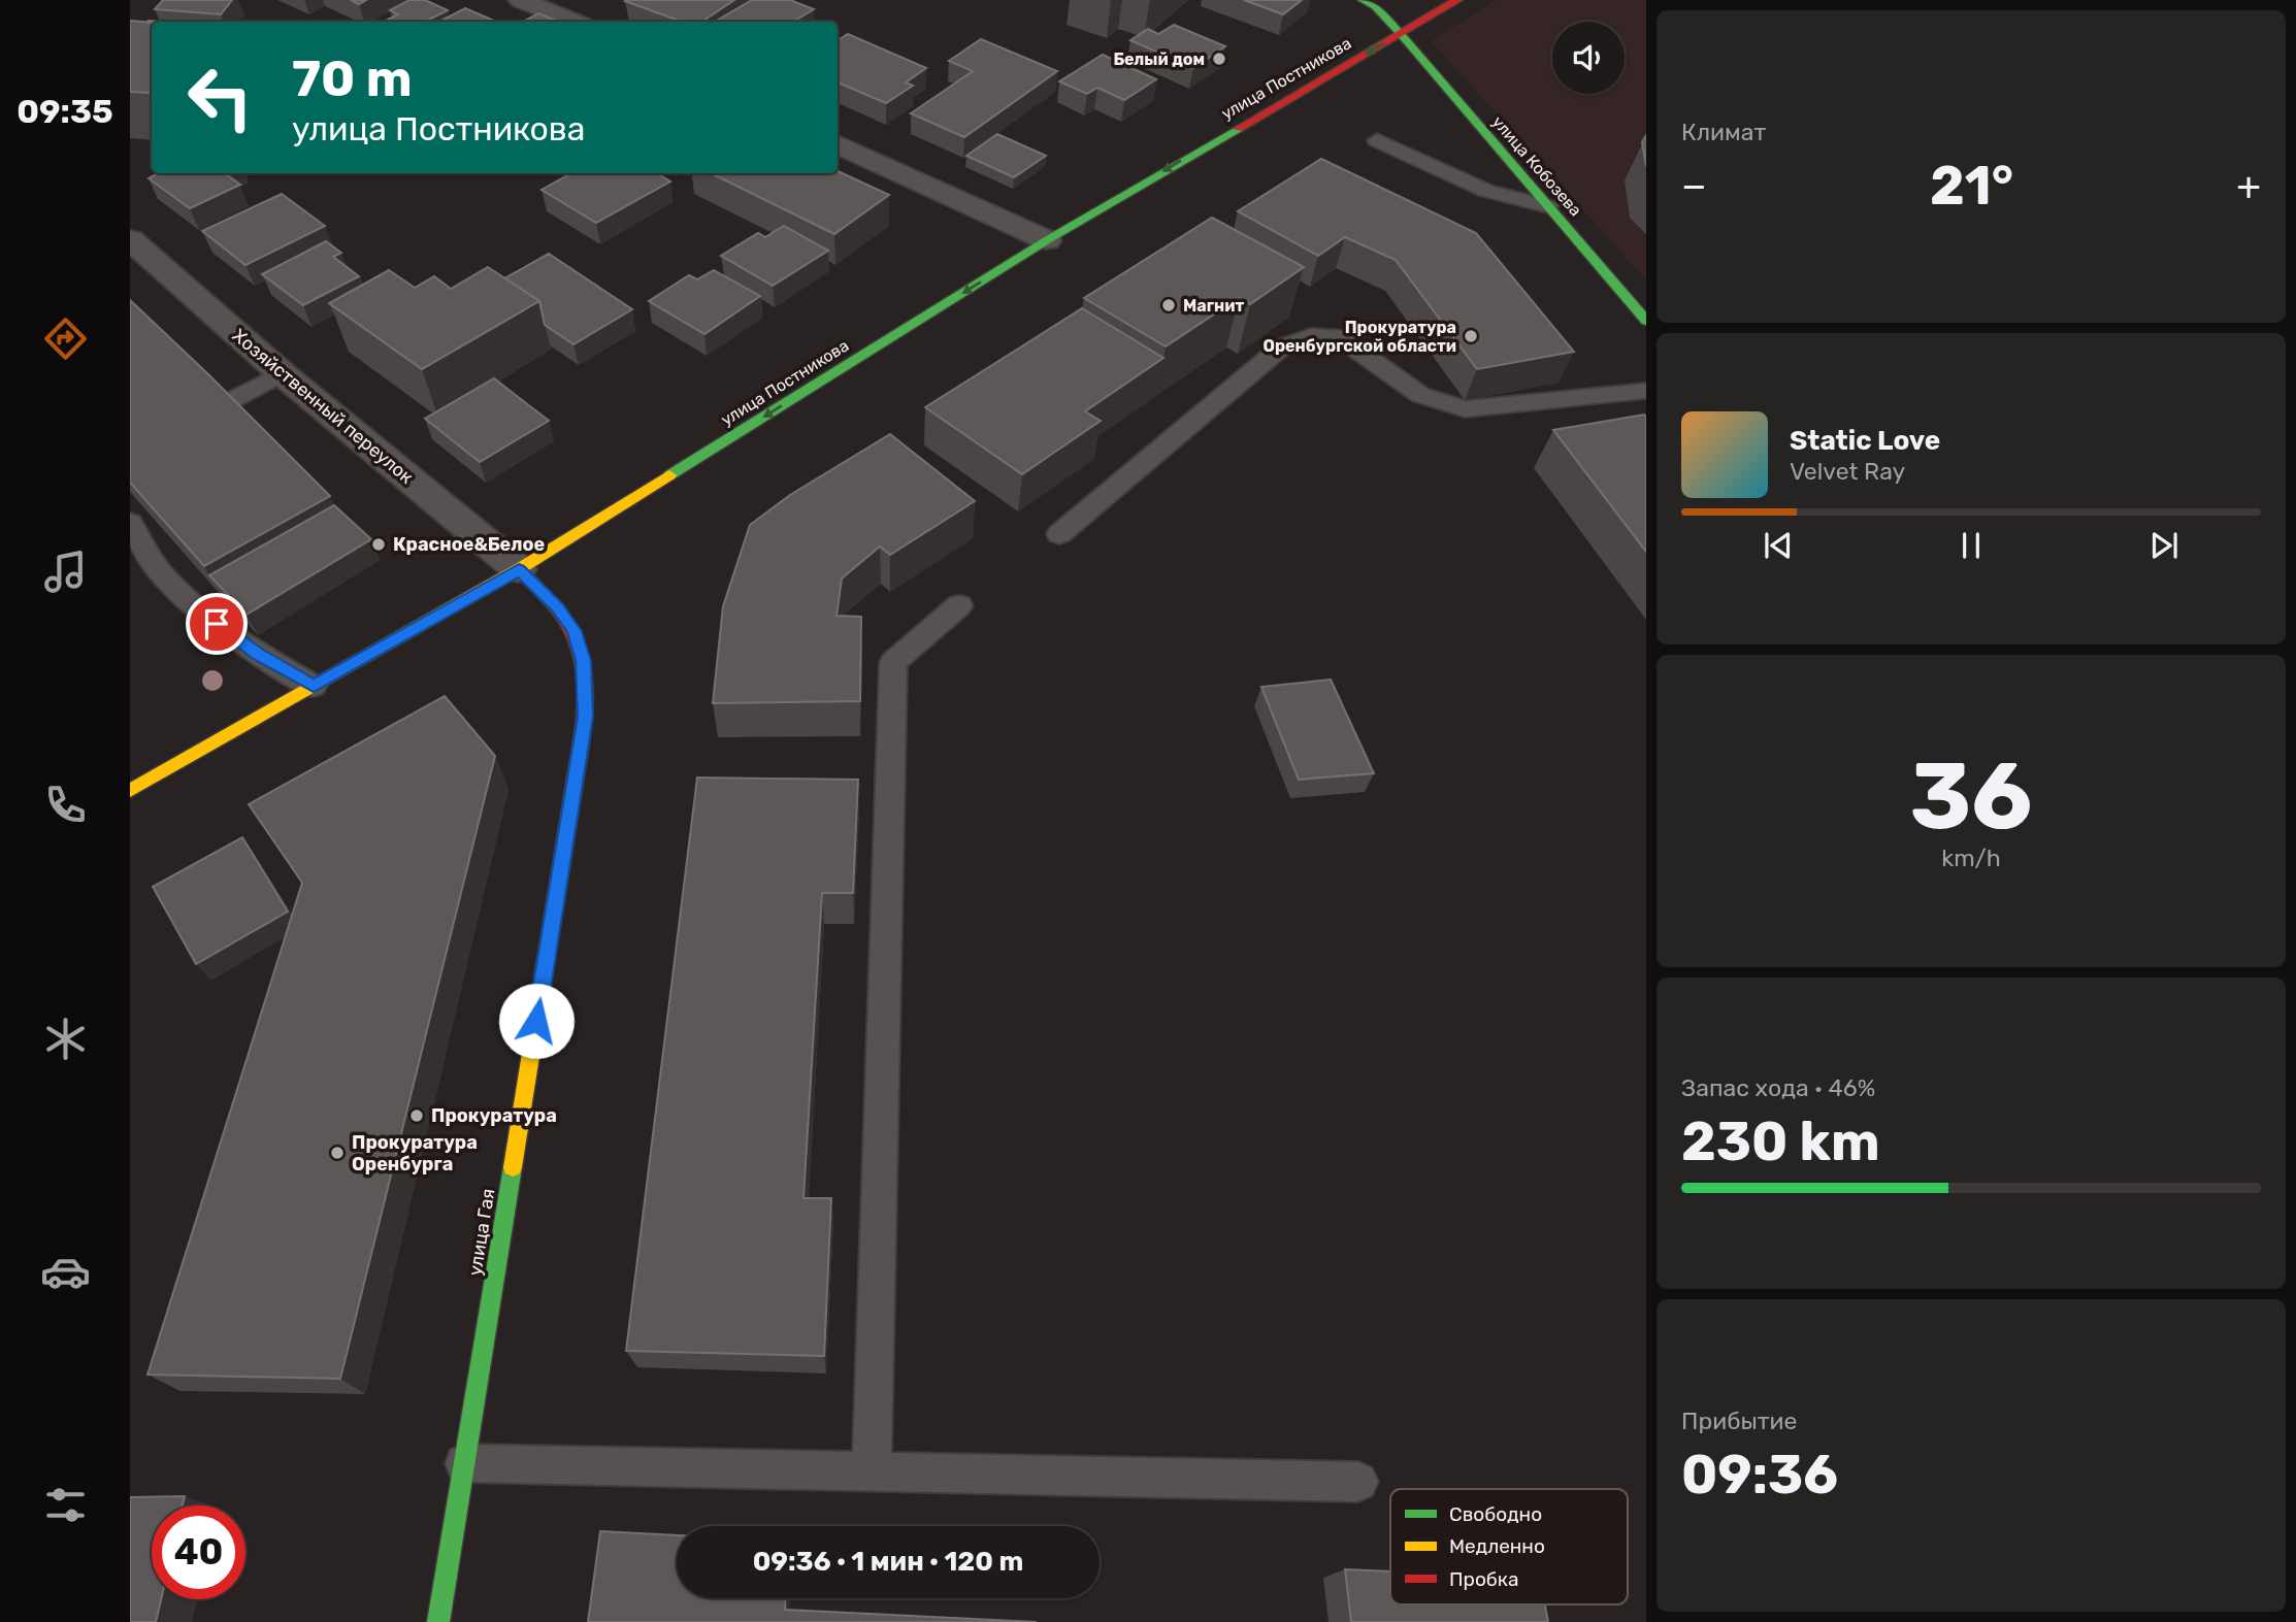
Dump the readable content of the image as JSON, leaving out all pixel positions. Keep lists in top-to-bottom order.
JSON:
{
  "streets": {
    "main road": ["улица Постникова", "улица Кобозева", "улица Гая"],
    "street": ["Хозяйственный переулок"]
  },
  "crossings": [
    ["улица Постникова", "улица Кобозева"],
    ["улица Постникова", "Хозяйственный переулок"],
    ["улица Постникова", "улица Гая"],
    ["Хозяйственный переулок", "улица Гая"]
  ],
  "one_way": ["улица Постникова"],
  "places": [
    "Белый дом",
    "Магнит",
    "Прокуратура Оренбургской области",
    "Красное&Белое",
    "Прокуратура",
    "Прокуратура Оренбурга"
  ],
  "legend": ["Свободно", "Медленно", "Пробка"],
  "page": {
    "tabs": "09:35",
    "tile": [
      "Климат",
      ["36", "km/h"],
      ["Запас хода · 46%", "230 km"],
      ["Прибытие", "09:36"]
    ],
    "turn": ["70 m", "улица Постникова"],
    "heat": ["−", "21°", "+"],
    "song": ["Static Love", "Velvet Ray"],
    "limit": "40",
    "trip": "09:36 · 1 мин · 120 m"
  }
}
